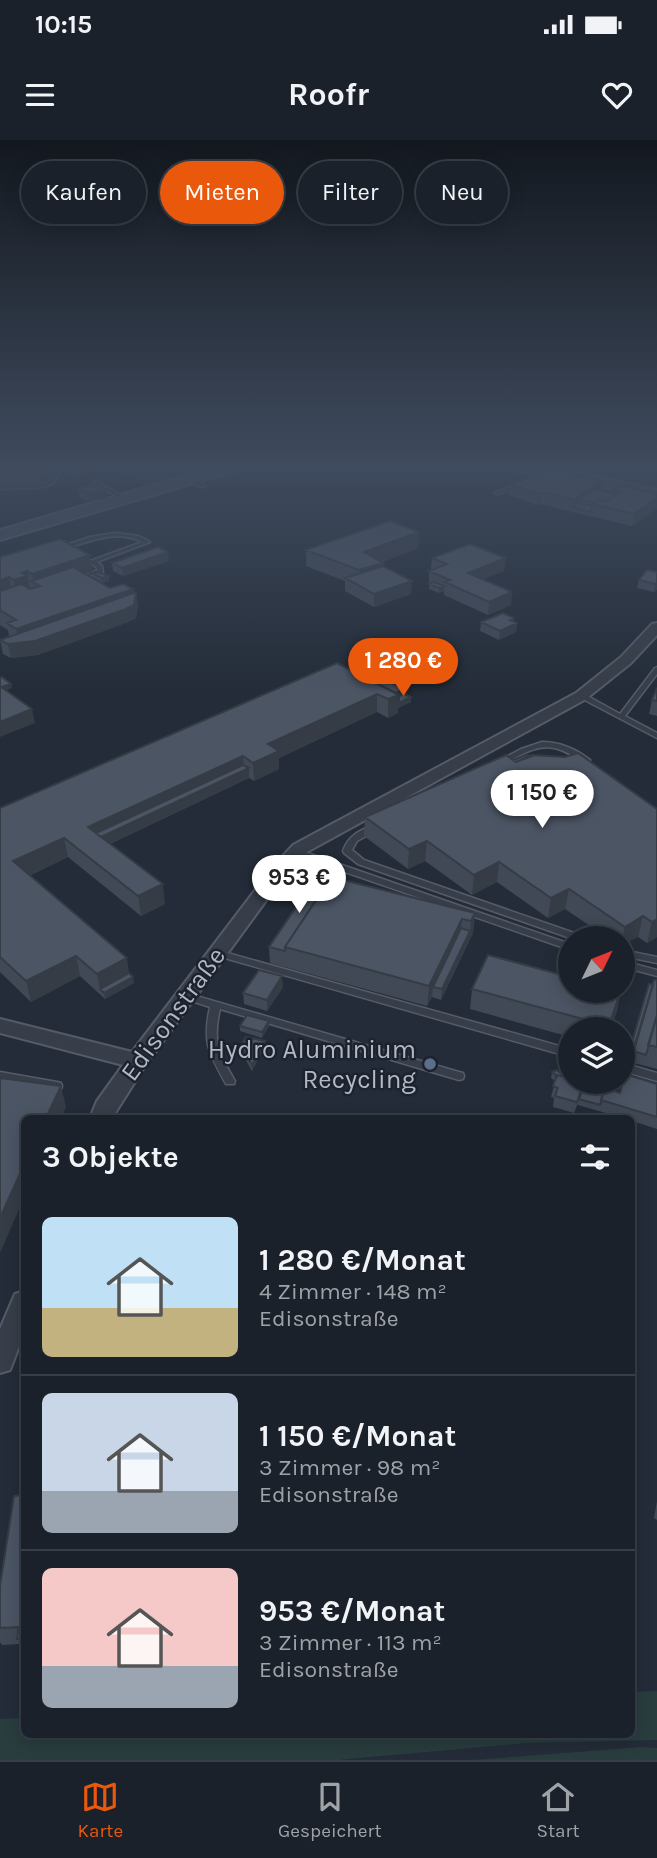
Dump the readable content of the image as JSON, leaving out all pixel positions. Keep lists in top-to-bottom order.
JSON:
{
  "streets": {
    "street": ["Edisonstraße"]
  },
  "places": ["Hydro Aluminium Recycling"],
  "north": "top right",
  "page": {
    "status": "10:15",
    "header": "Roofr",
    "chip": [
      "Kaufen",
      "Mieten",
      "Filter",
      "Neu"
    ],
    "price": ["1 280 €", "1 150 €", "953 €"],
    "heading": "3 Objekte",
    "list": [
      {
        "name": "1 280 €/Monat",
        "note": "4 Zimmer · 148 m² · Edisonstraße"
      },
      {
        "name": "1 150 €/Monat",
        "note": "3 Zimmer · 98 m² · Edisonstraße"
      },
      {
        "name": "953 €/Monat",
        "note": "3 Zimmer · 113 m² · Edisonstraße"
      }
    ],
    "tabs": ["Karte", "Gespeichert", "Start"]
  }
}
